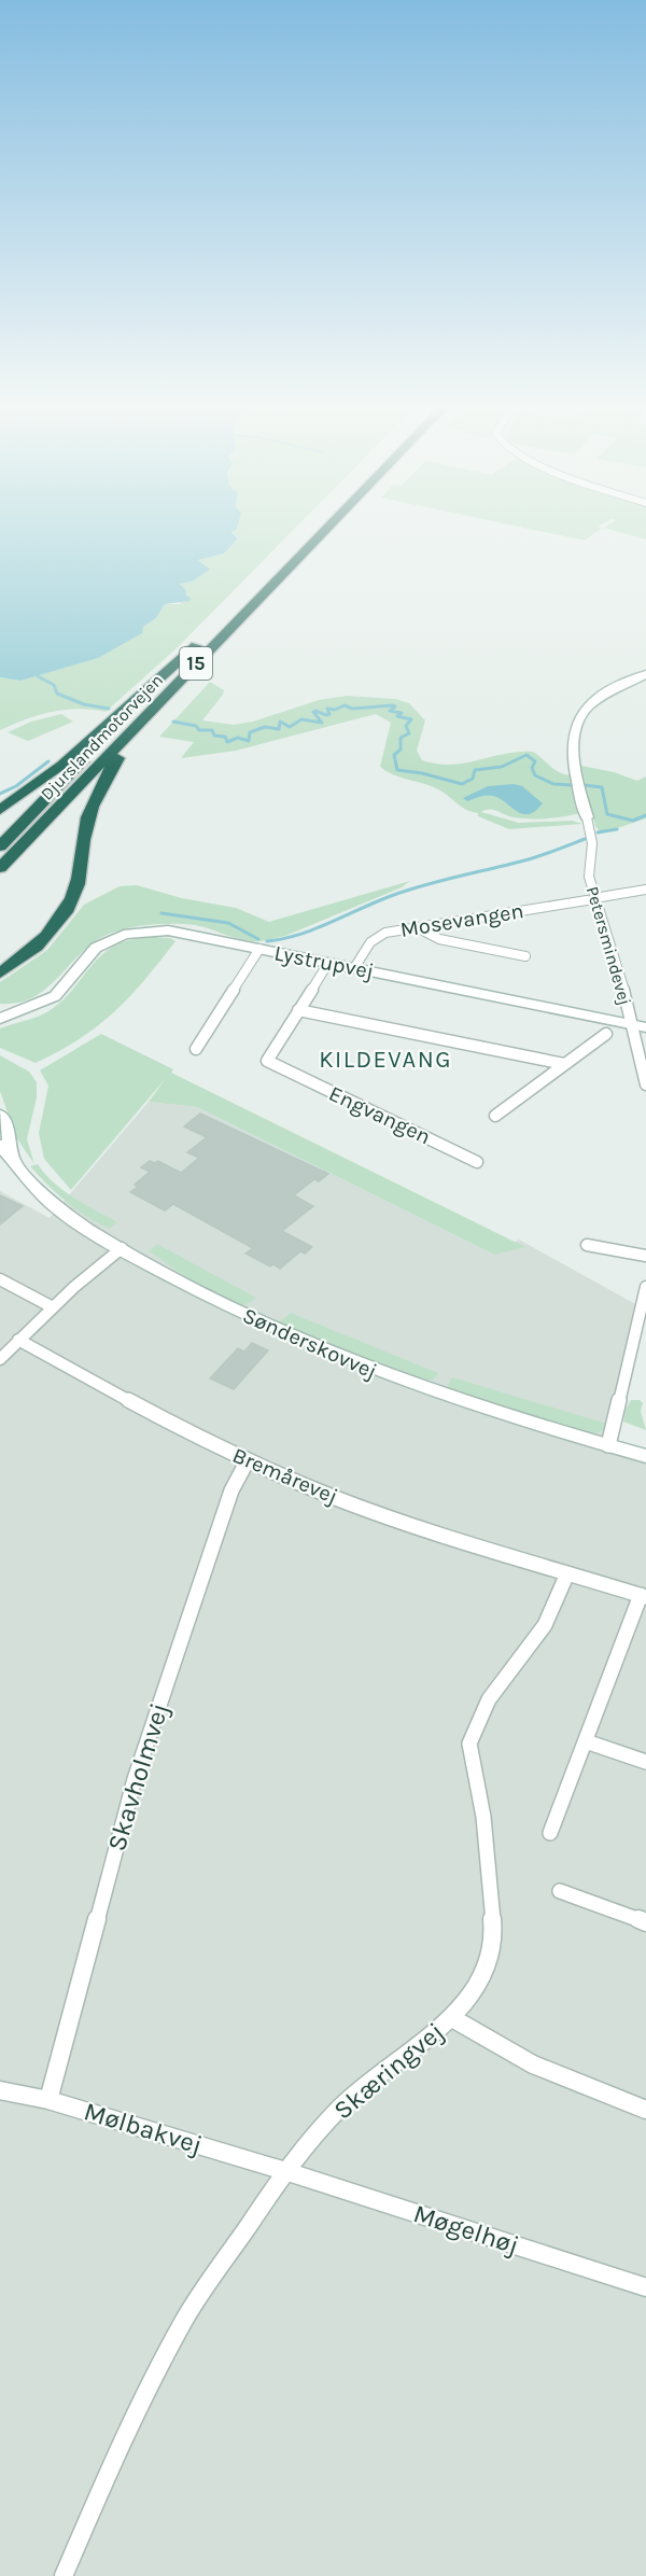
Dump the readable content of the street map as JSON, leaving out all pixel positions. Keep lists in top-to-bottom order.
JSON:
{
  "streets": {
    "highway": ["15", "Djurslandmotorvejen"],
    "street": [
      "Mosevangen",
      "Petersmindevej",
      "Lystrupvej",
      "Engvangen",
      "Sønderskovvej",
      "Bremårevej",
      "Skavholmvej",
      "Skæringvej",
      "Mølbakvej",
      "Møgelhøj"
    ]
  },
  "crossings": [
    ["Mosevangen", "Petersmindevej"],
    ["Mosevangen", "Lystrupvej"],
    ["Petersmindevej", "Lystrupvej"],
    ["Lystrupvej", "Engvangen"],
    ["Bremårevej", "Skavholmvej"],
    ["Bremårevej", "Skæringvej"],
    ["Skavholmvej", "Mølbakvej"],
    ["Skæringvej", "Mølbakvej"],
    ["Skæringvej", "Møgelhøj"],
    ["Mølbakvej", "Møgelhøj"]
  ],
  "districts": ["KILDEVANG"]
}
